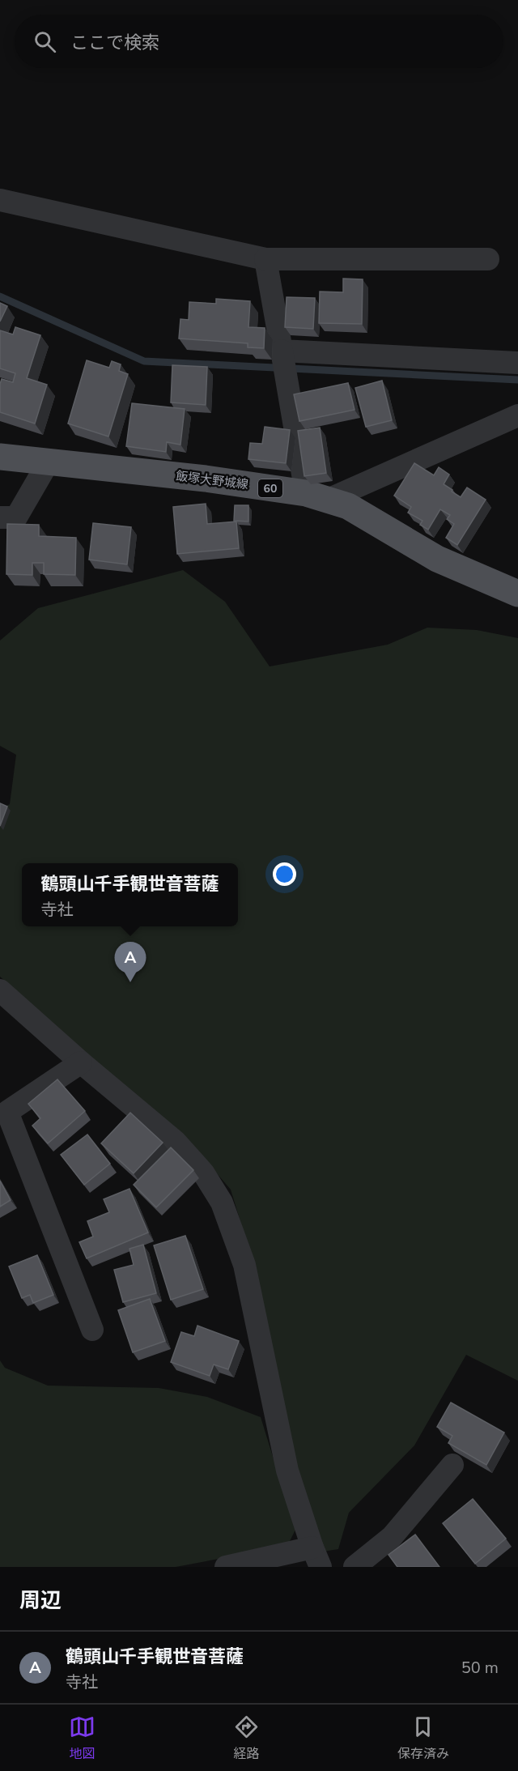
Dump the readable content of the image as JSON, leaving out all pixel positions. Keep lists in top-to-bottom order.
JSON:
{
  "streets": {
    "main road": ["飯塚大野城線", "60"]
  },
  "page": {
    "search": "ここで検索",
    "popup": ["鶴頭山千手観世音菩薩", "寺社"],
    "pins": "A",
    "heading": "周辺",
    "list": [
      {
        "mark": "A",
        "name": "鶴頭山千手観世音菩薩",
        "note": "寺社",
        "value": "50 m"
      }
    ],
    "nav": ["地図", "経路", "保存済み"]
  }
}
